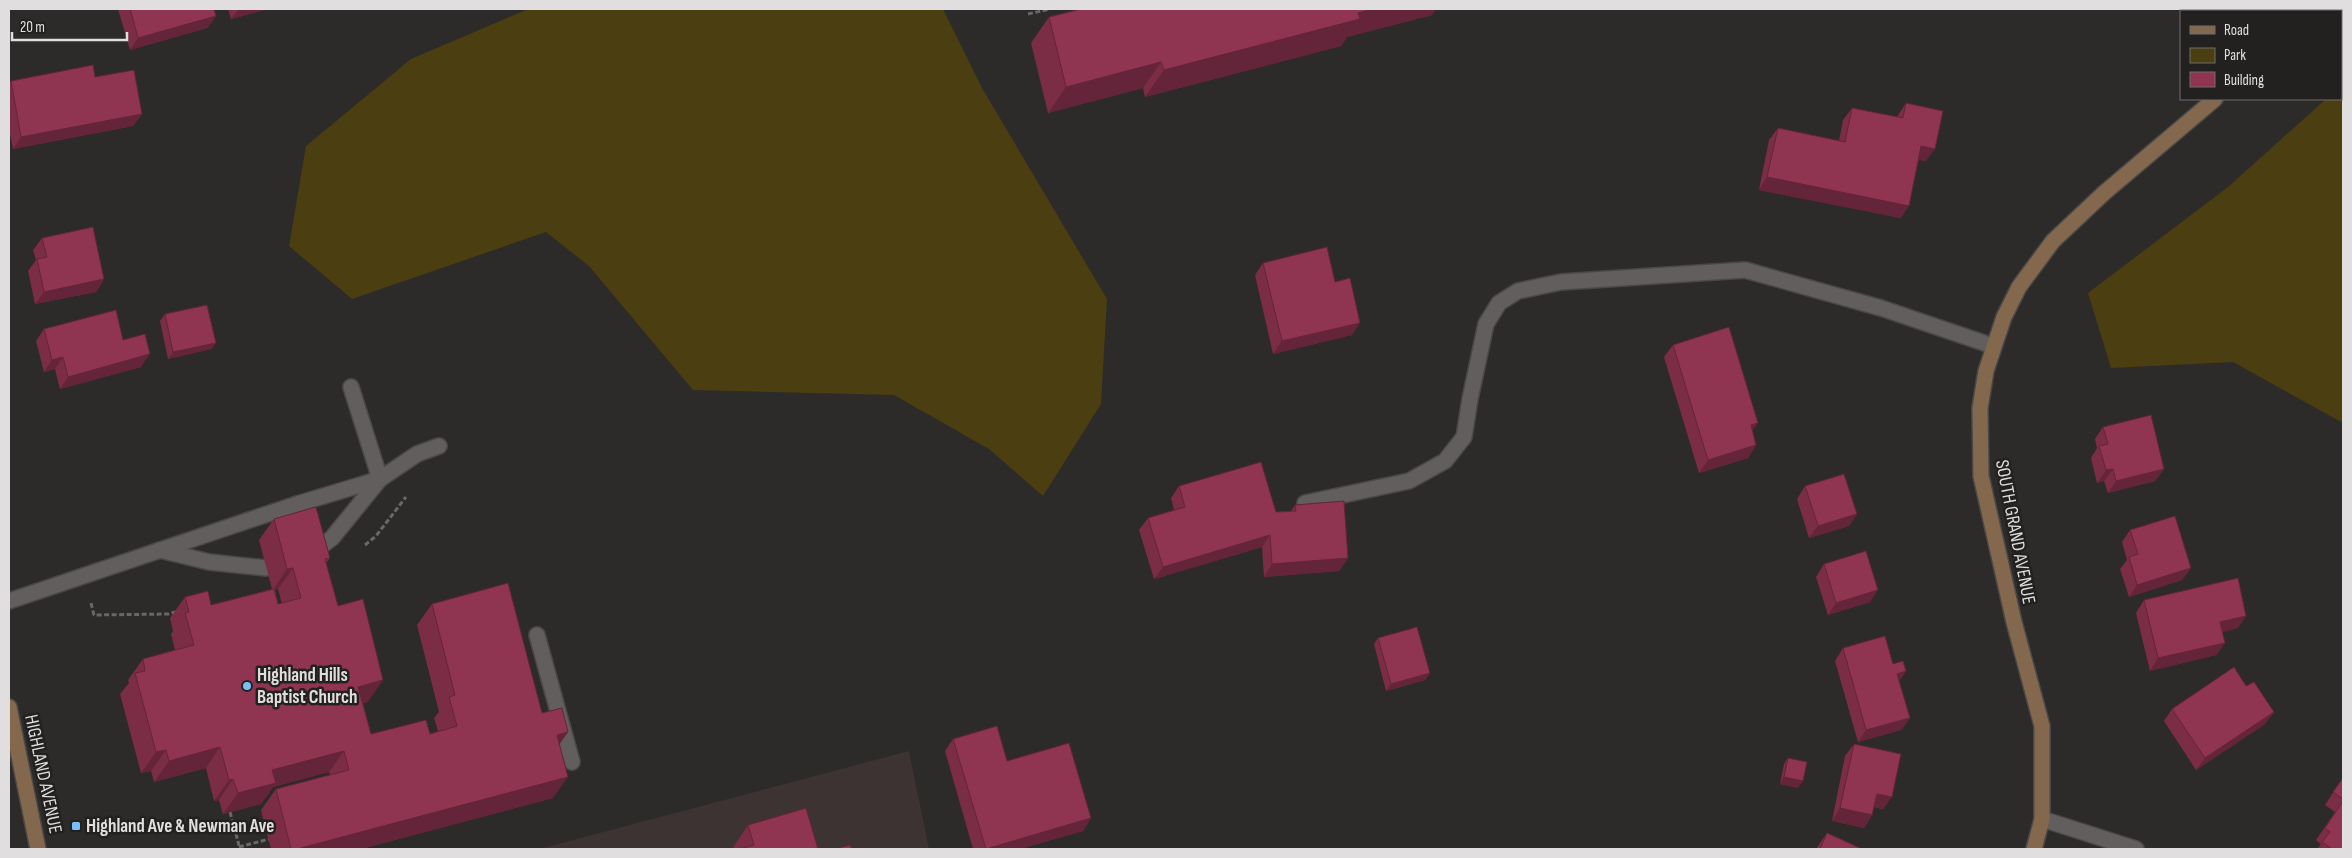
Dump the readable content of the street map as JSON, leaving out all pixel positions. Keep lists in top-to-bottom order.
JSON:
{
  "streets": {
    "main road": ["SOUTH GRAND AVENUE", "HIGHLAND AVENUE"]
  },
  "places": {
    "other": ["Highland Hills Baptist Church"],
    "transit": ["Highland Ave & Newman Ave"]
  },
  "legend": ["Road", "Park", "Building"],
  "scale_bar": "20 m"
}
